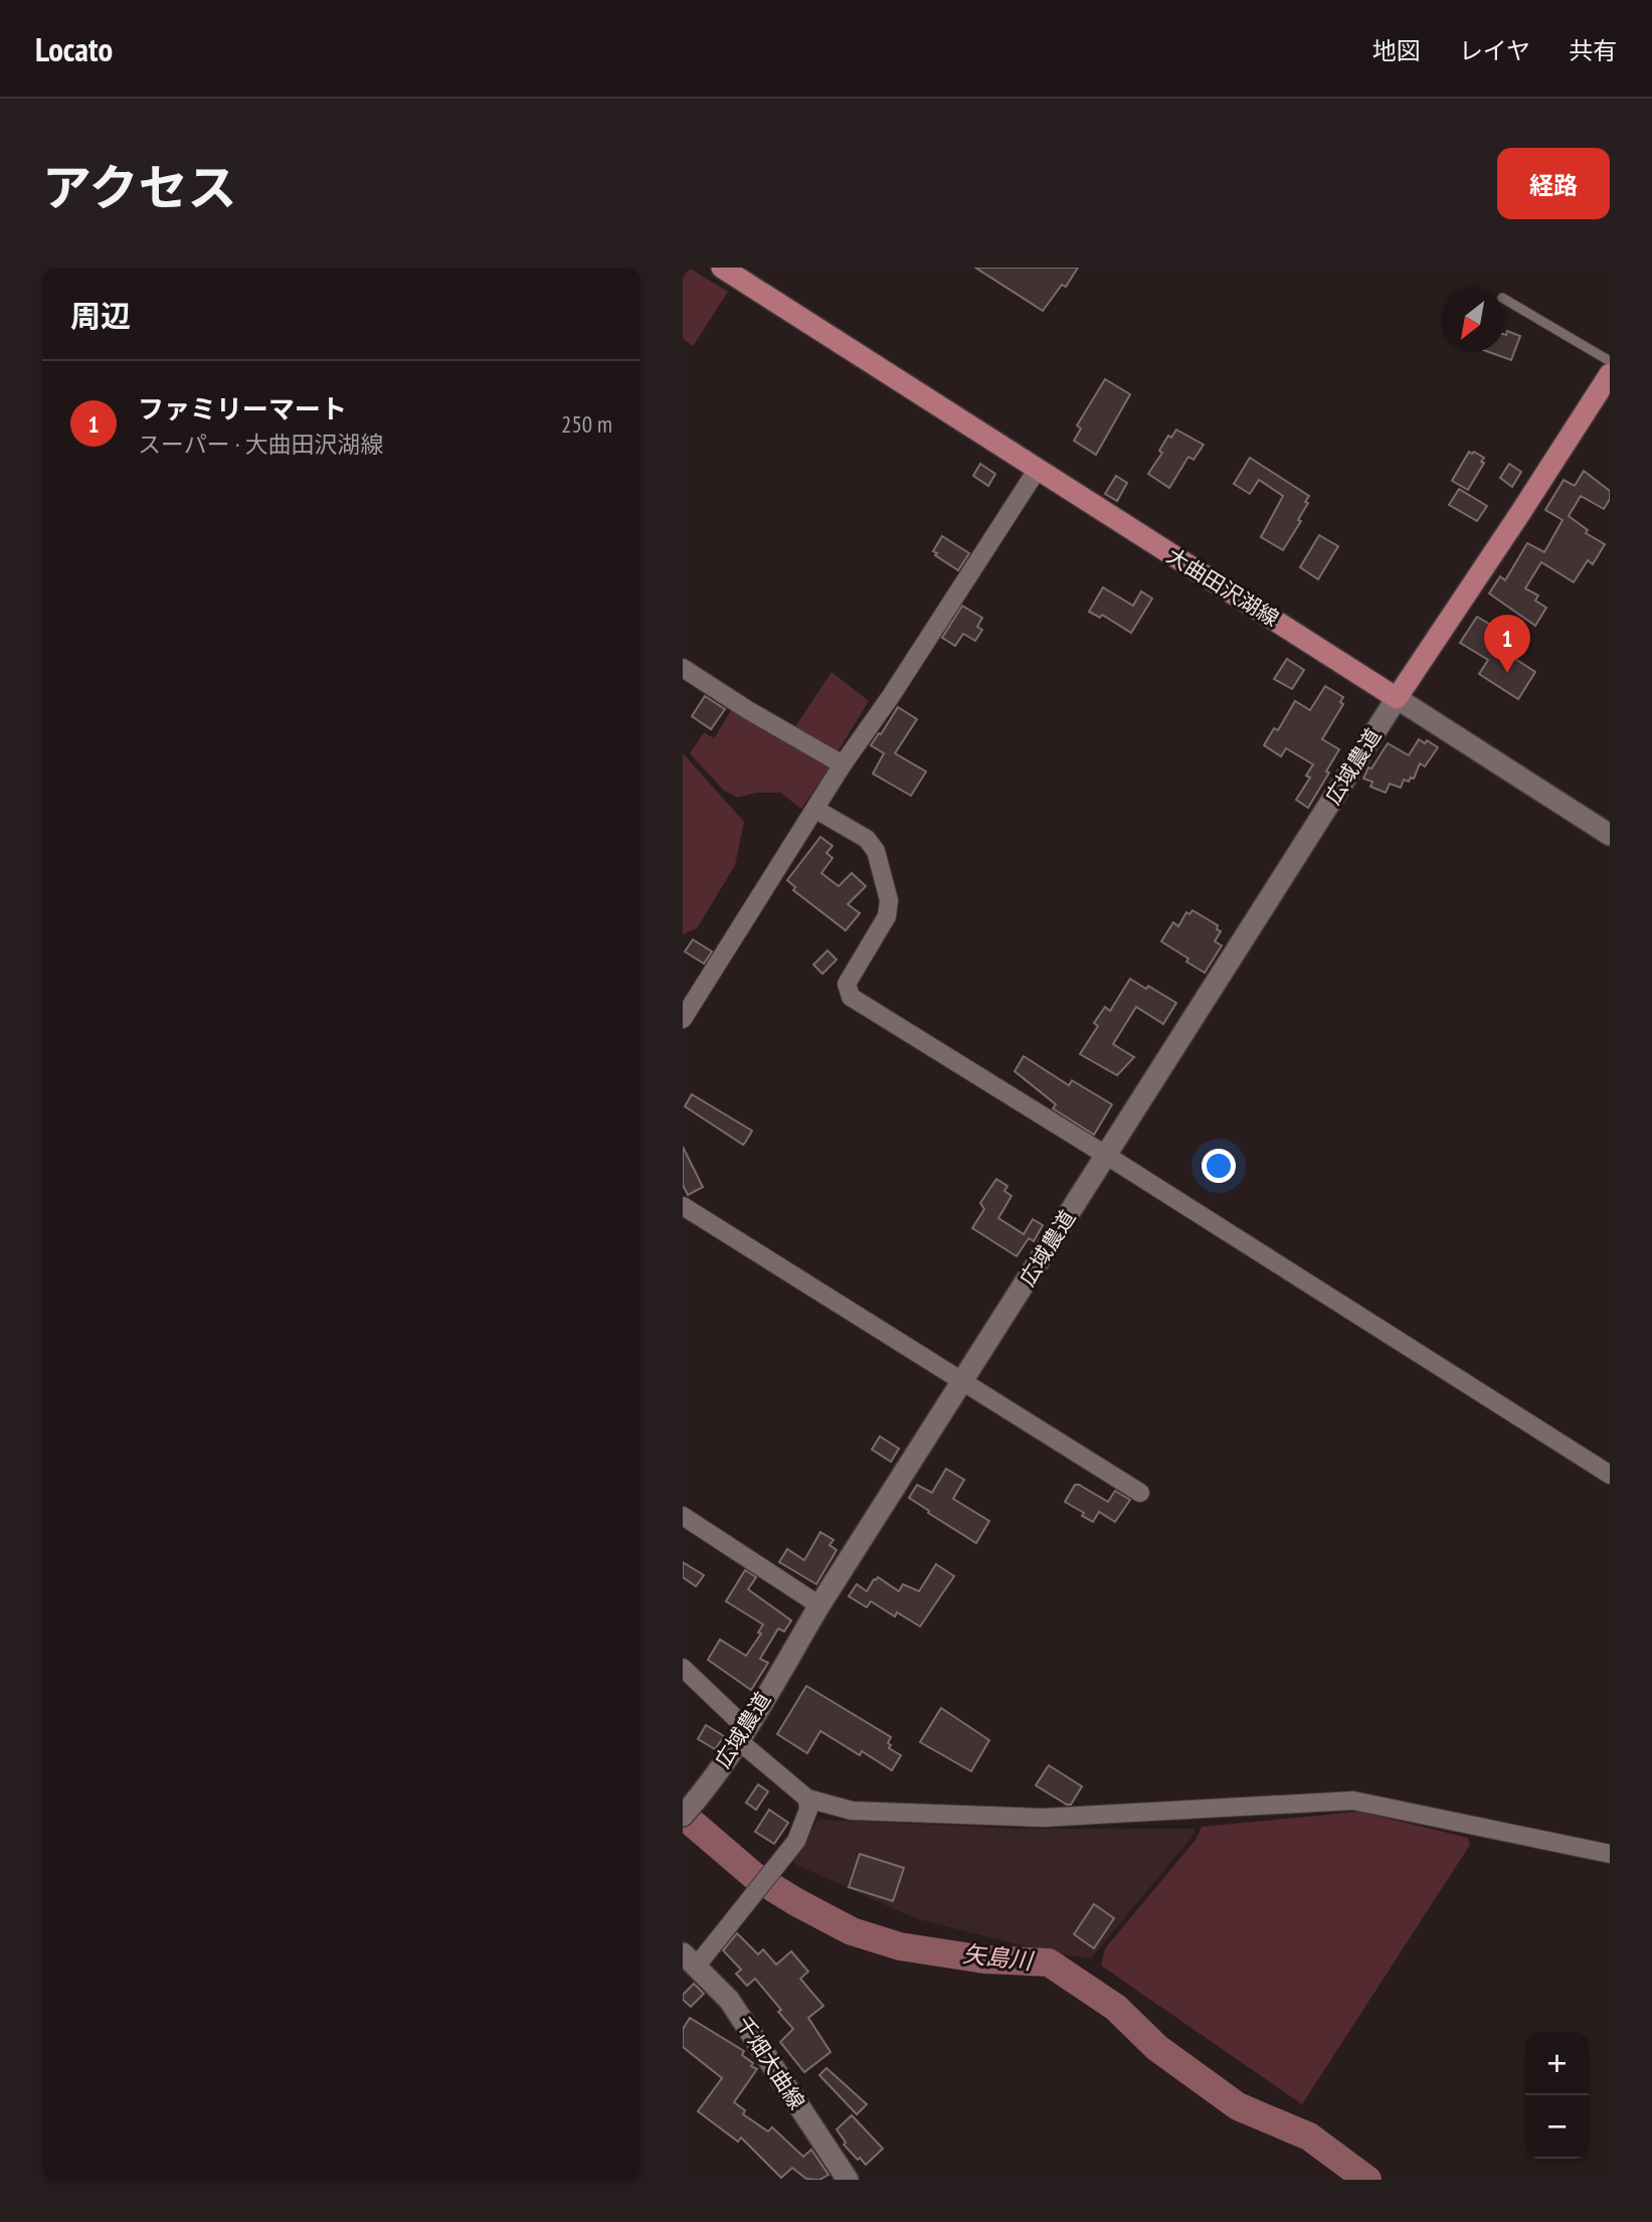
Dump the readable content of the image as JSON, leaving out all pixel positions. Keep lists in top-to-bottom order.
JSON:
{
  "streets": {
    "main road": ["大曲田沢湖線"],
    "street": ["広域農道", "千畑大曲線"]
  },
  "crossings": [
    ["大曲田沢湖線", "広域農道"]
  ],
  "water": ["矢島川"],
  "north": "bottom left",
  "page": {
    "header": "Locato",
    "nav": ["地図", "レイヤ", "共有"],
    "title": "アクセス",
    "buttons": "経路",
    "heading": "周辺",
    "list": [
      {
        "mark": "1",
        "name": "ファミリーマート",
        "note": "スーパー · 大曲田沢湖線",
        "value": "250 m"
      }
    ],
    "pins": "1",
    "map_buttons": ["+", "−"]
  }
}
